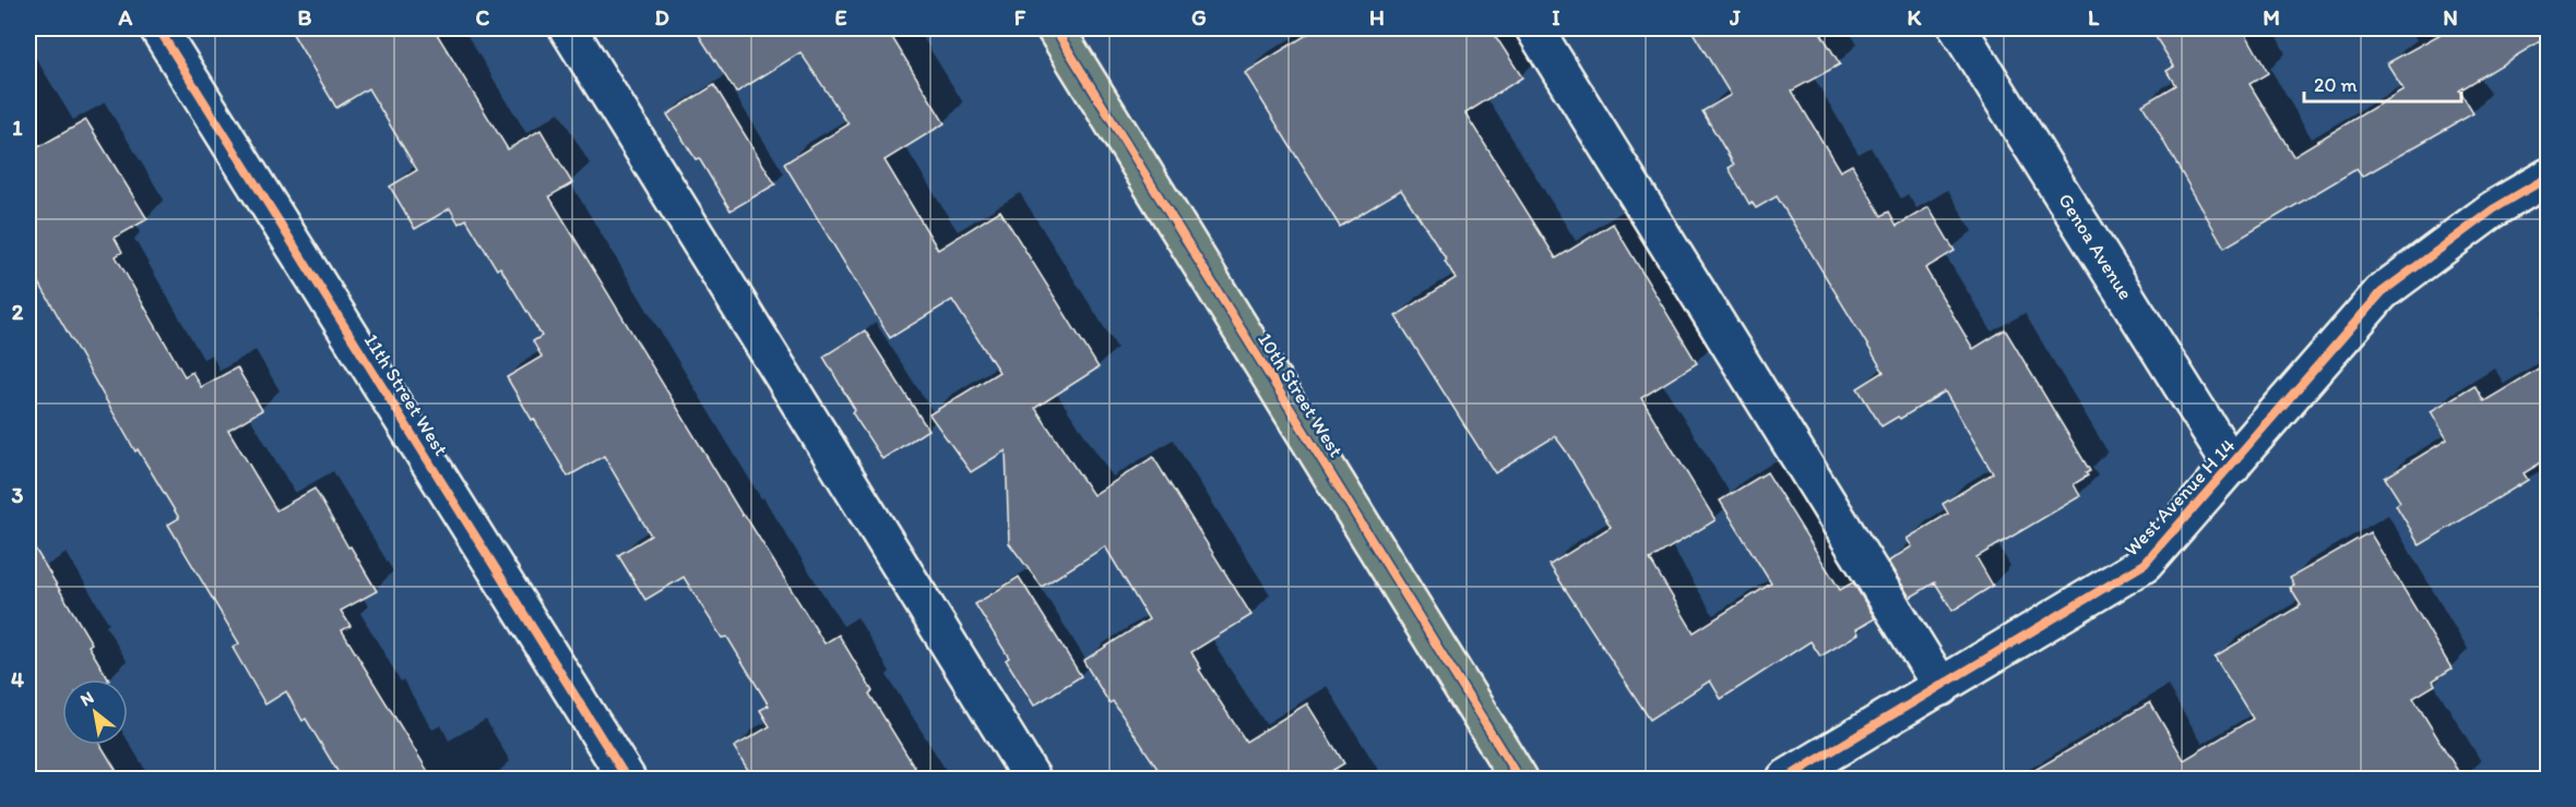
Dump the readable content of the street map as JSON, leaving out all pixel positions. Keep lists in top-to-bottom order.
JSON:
{
  "streets": {
    "main road": ["10th Street West"],
    "street": ["Genoa Avenue", "11th Street West", "West Avenue H 14"]
  },
  "crossings": [
    ["Genoa Avenue", "West Avenue H 14"]
  ],
  "scale_bar": "20 m",
  "north": "top left",
  "grid": {
    "columns": [
      "A",
      "B",
      "C",
      "D",
      "E",
      "F",
      "G",
      "H",
      "I",
      "J",
      "K",
      "L",
      "M",
      "N"
    ],
    "rows": [
      "1",
      "2",
      "3",
      "4"
    ]
  }
}
